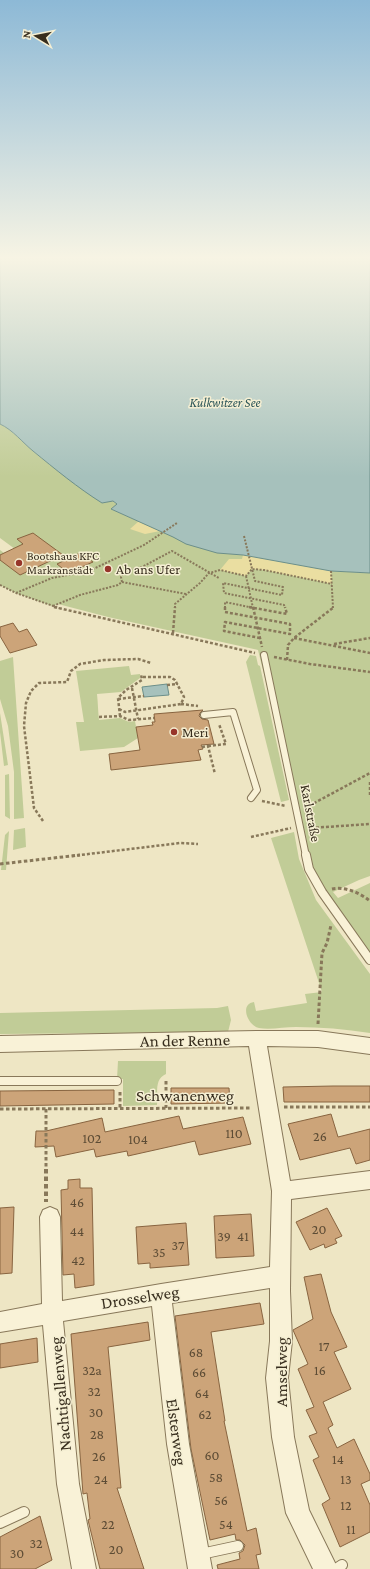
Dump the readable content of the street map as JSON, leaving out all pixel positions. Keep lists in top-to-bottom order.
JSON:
{
  "streets": {
    "street": [
      "An der Renne",
      "Drosselweg",
      "Amselweg",
      "Nachtigallenweg",
      "Elsterweg"
    ],
    "lane": ["Karlstraße"],
    "path": ["Schwanenweg"]
  },
  "crossings": [
    ["An der Renne", "Amselweg"],
    ["Schwanenweg", "Amselweg"],
    ["Drosselweg", "Amselweg"],
    ["Drosselweg", "Nachtigallenweg"],
    ["Drosselweg", "Elsterweg"]
  ],
  "water": ["Kulkwitzer See"],
  "places": ["Bootshaus KFC Markranstädt", "Ab ans Ufer", "Meri"],
  "house_numbers": [
    "110",
    "26",
    "102",
    "104",
    "46",
    "20",
    "44",
    "39",
    "41",
    "37",
    "35",
    "42",
    "17",
    "68",
    "32a",
    "16",
    "66",
    "32",
    "64",
    "30",
    "62",
    "28",
    "60",
    "26",
    "14",
    "58",
    "24",
    "13",
    "56",
    "12",
    "22",
    "54",
    "11",
    "32",
    "20",
    "30"
  ],
  "north": "left"
}
